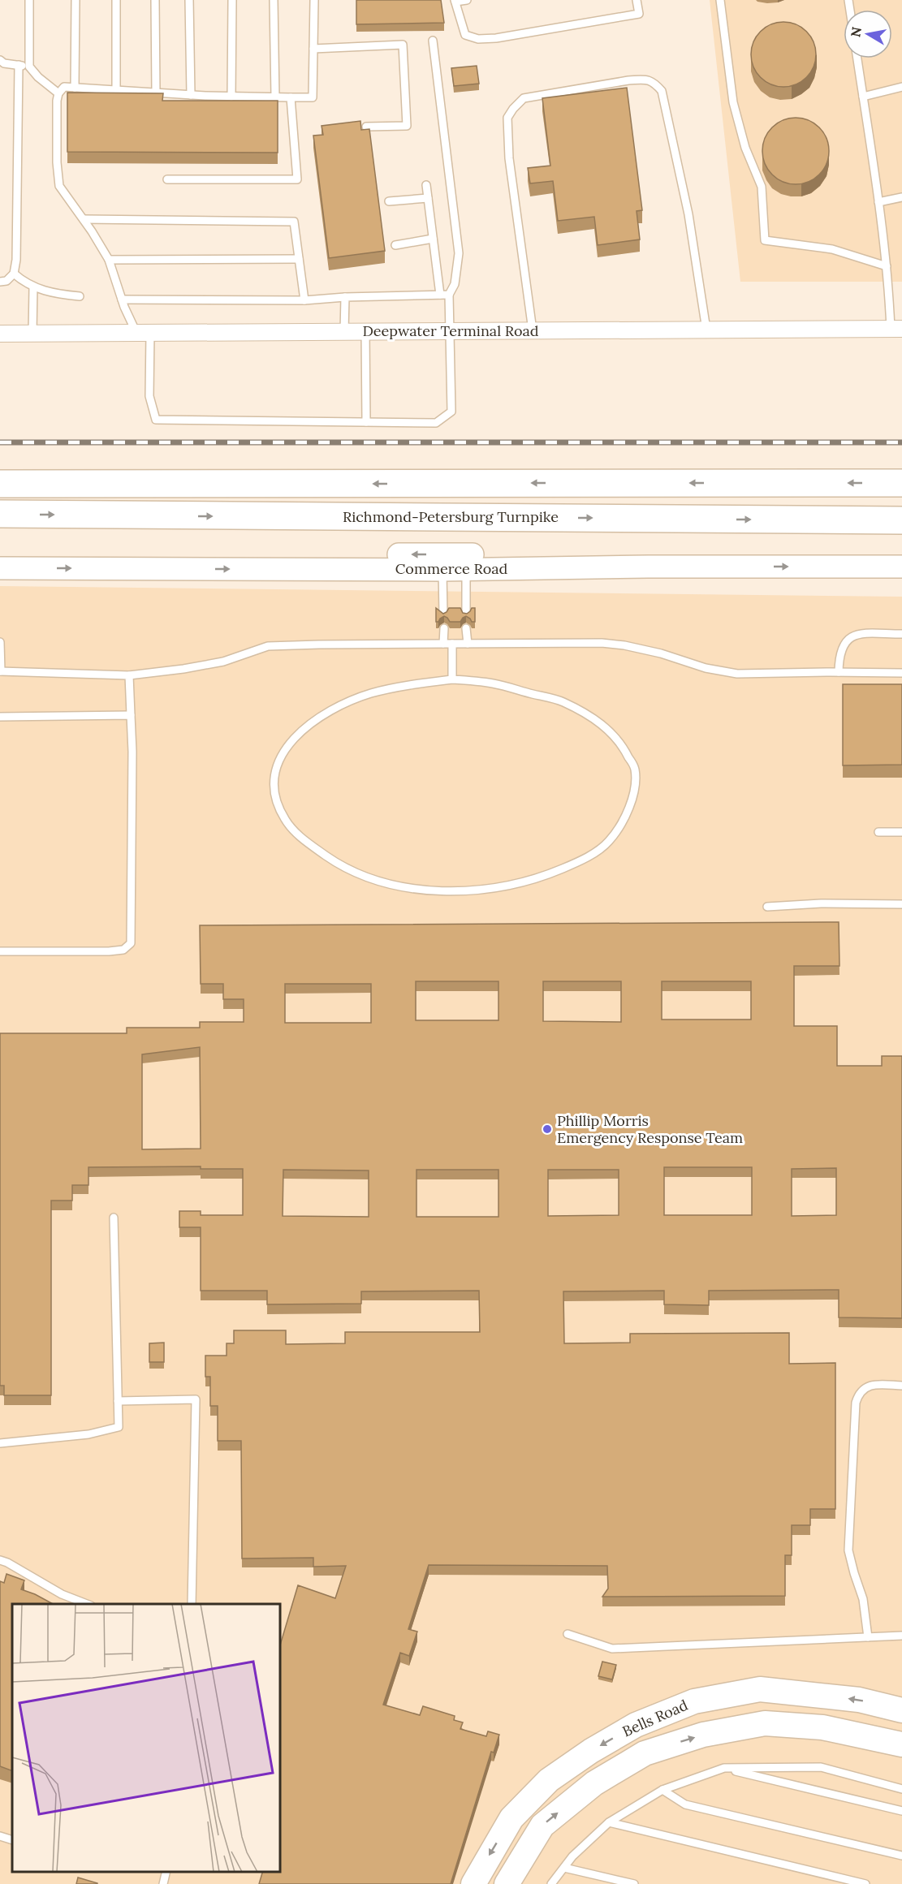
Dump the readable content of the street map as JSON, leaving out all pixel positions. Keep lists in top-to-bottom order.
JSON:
{
  "streets": {
    "highway": ["Richmond-Petersburg Turnpike"],
    "main road": ["Commerce Road", "Bells Road"],
    "street": ["Deepwater Terminal Road"]
  },
  "places": ["Phillip Morris Emergency Response Team"],
  "north": "left"
}
